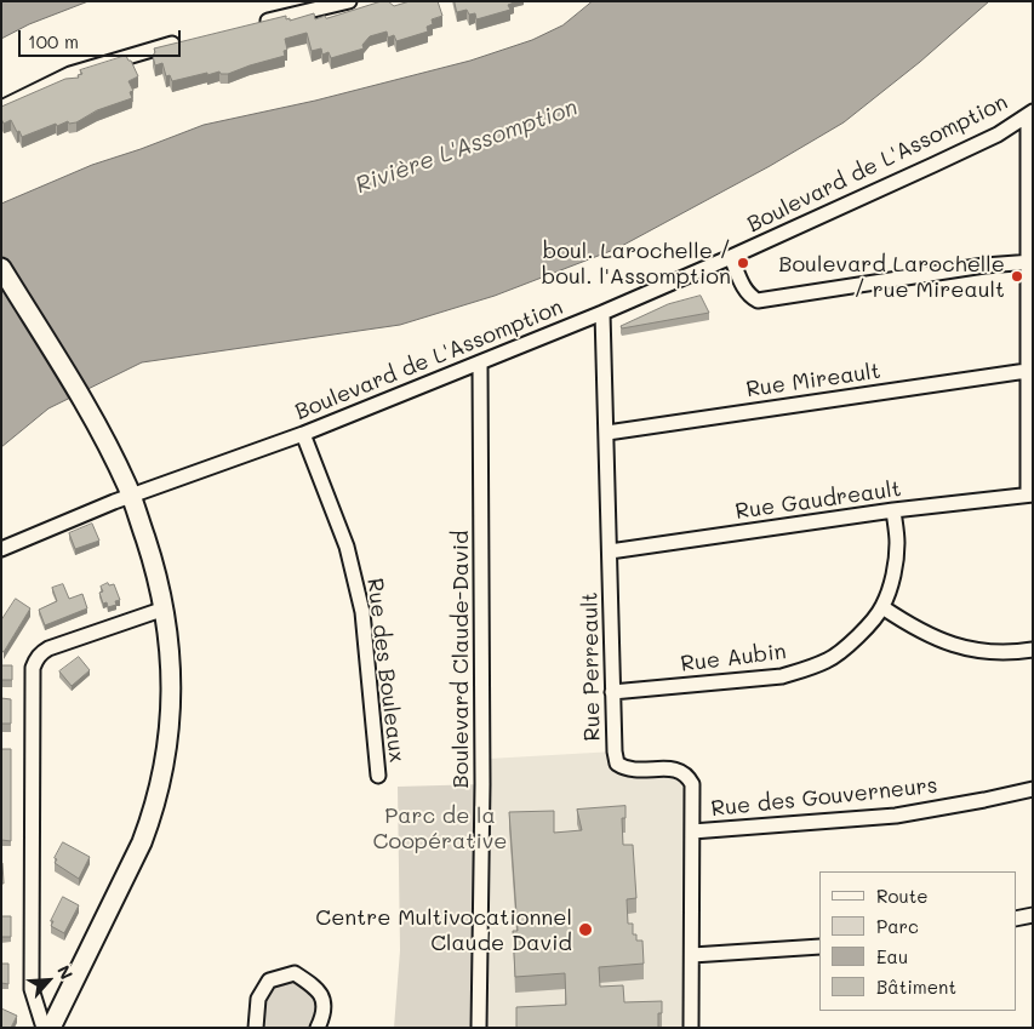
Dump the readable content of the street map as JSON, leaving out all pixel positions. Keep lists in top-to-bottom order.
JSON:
{
  "streets": {
    "street": [
      "Boulevard de L'Assomption",
      "Rue Mireault",
      "Rue Gaudreault",
      "Rue Aubin",
      "Boulevard Claude-David",
      "Rue Perreault",
      "Rue des Bouleaux",
      "Rue des Gouverneurs"
    ]
  },
  "crossings": [
    ["Boulevard de L'Assomption", "Boulevard Claude-David"],
    ["Boulevard de L'Assomption", "Rue Perreault"],
    ["Boulevard de L'Assomption", "Rue des Bouleaux"],
    ["Rue Mireault", "Rue Perreault"],
    ["Rue Gaudreault", "Rue Aubin"],
    ["Rue Gaudreault", "Rue Perreault"],
    ["Rue Aubin", "Rue Perreault"],
    ["Rue Perreault", "Rue des Gouverneurs"]
  ],
  "water": ["Rivière L'Assomption"],
  "parks": ["Parc de la Coopérative"],
  "places": ["boul. Larochelle / boul. l'Assomption", "Boulevard Larochelle / rue Mireault", "Centre Multivocationnel Claude David"],
  "legend": [
    "Route",
    "Parc",
    "Eau",
    "Bâtiment"
  ],
  "scale_bar": "100 m",
  "north": "top right"
}
